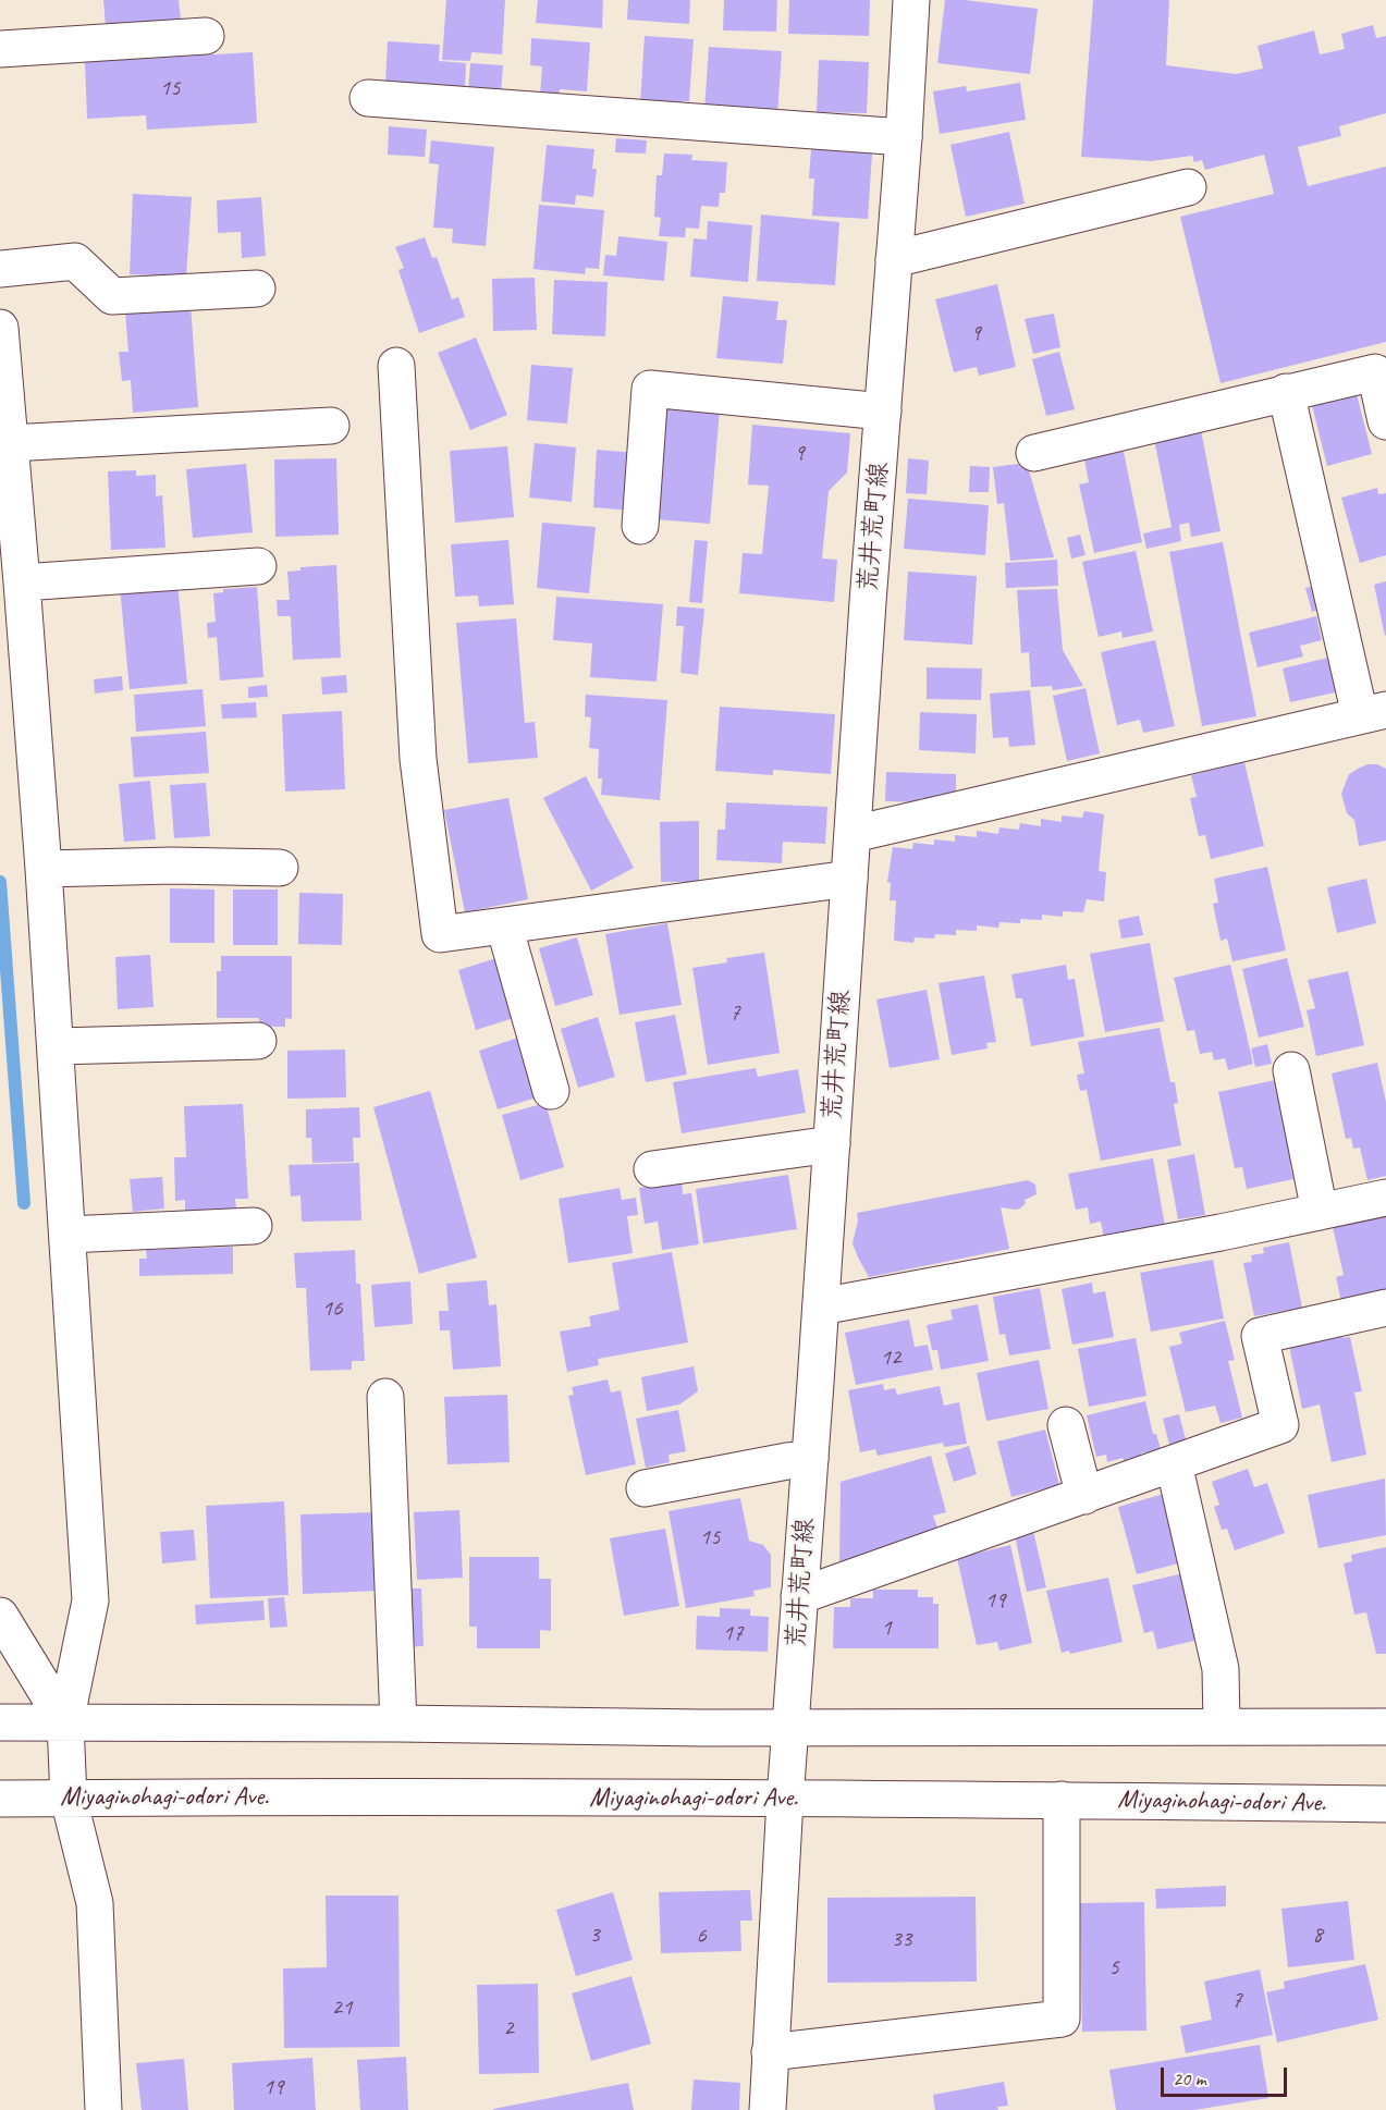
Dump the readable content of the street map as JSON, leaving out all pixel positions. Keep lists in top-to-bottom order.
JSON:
{
  "streets": {
    "street": ["荒井荒町線", "Miyaginohagi-odori Ave."]
  },
  "crossings": [
    ["荒井荒町線", "Miyaginohagi-odori Ave."]
  ],
  "house_numbers": [
    "15",
    "9",
    "9",
    "7",
    "16",
    "12",
    "15",
    "19",
    "1",
    "17",
    "3",
    "8",
    "6",
    "33",
    "5",
    "7",
    "21",
    "2",
    "19"
  ],
  "scale_bar": "20 m"
}
